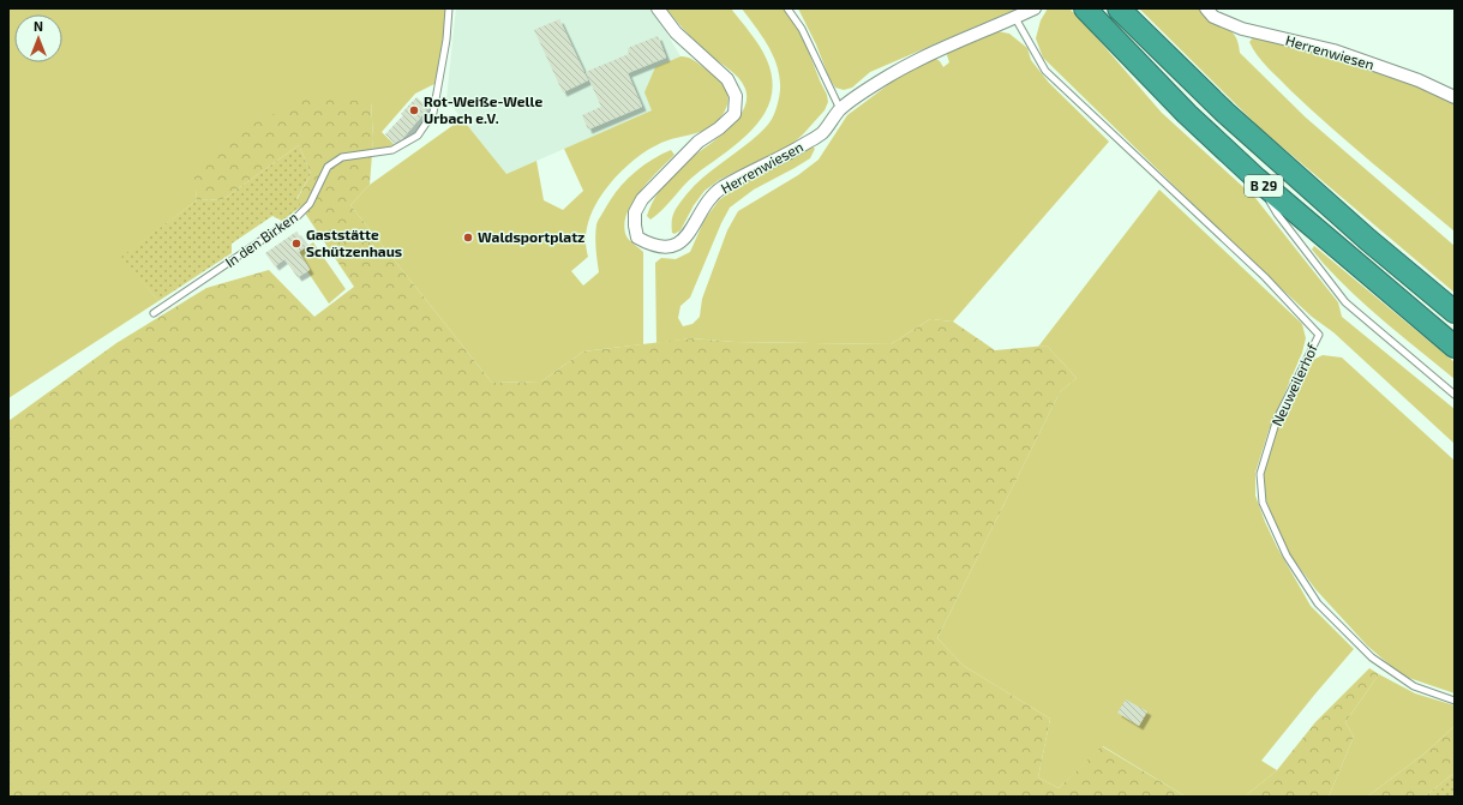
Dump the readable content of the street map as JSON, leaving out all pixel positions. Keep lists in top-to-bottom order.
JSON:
{
  "streets": {
    "highway": ["B 29"],
    "street": ["Herrenwiesen"],
    "lane": ["In den Birken", "Neuweilerhof"]
  },
  "crossings": [
    ["Herrenwiesen", "Neuweilerhof"]
  ],
  "places": ["Rot-Weiße-Welle Urbach e.V.", "Waldsportplatz", "Gaststätte Schützenhaus"],
  "north": "top"
}
